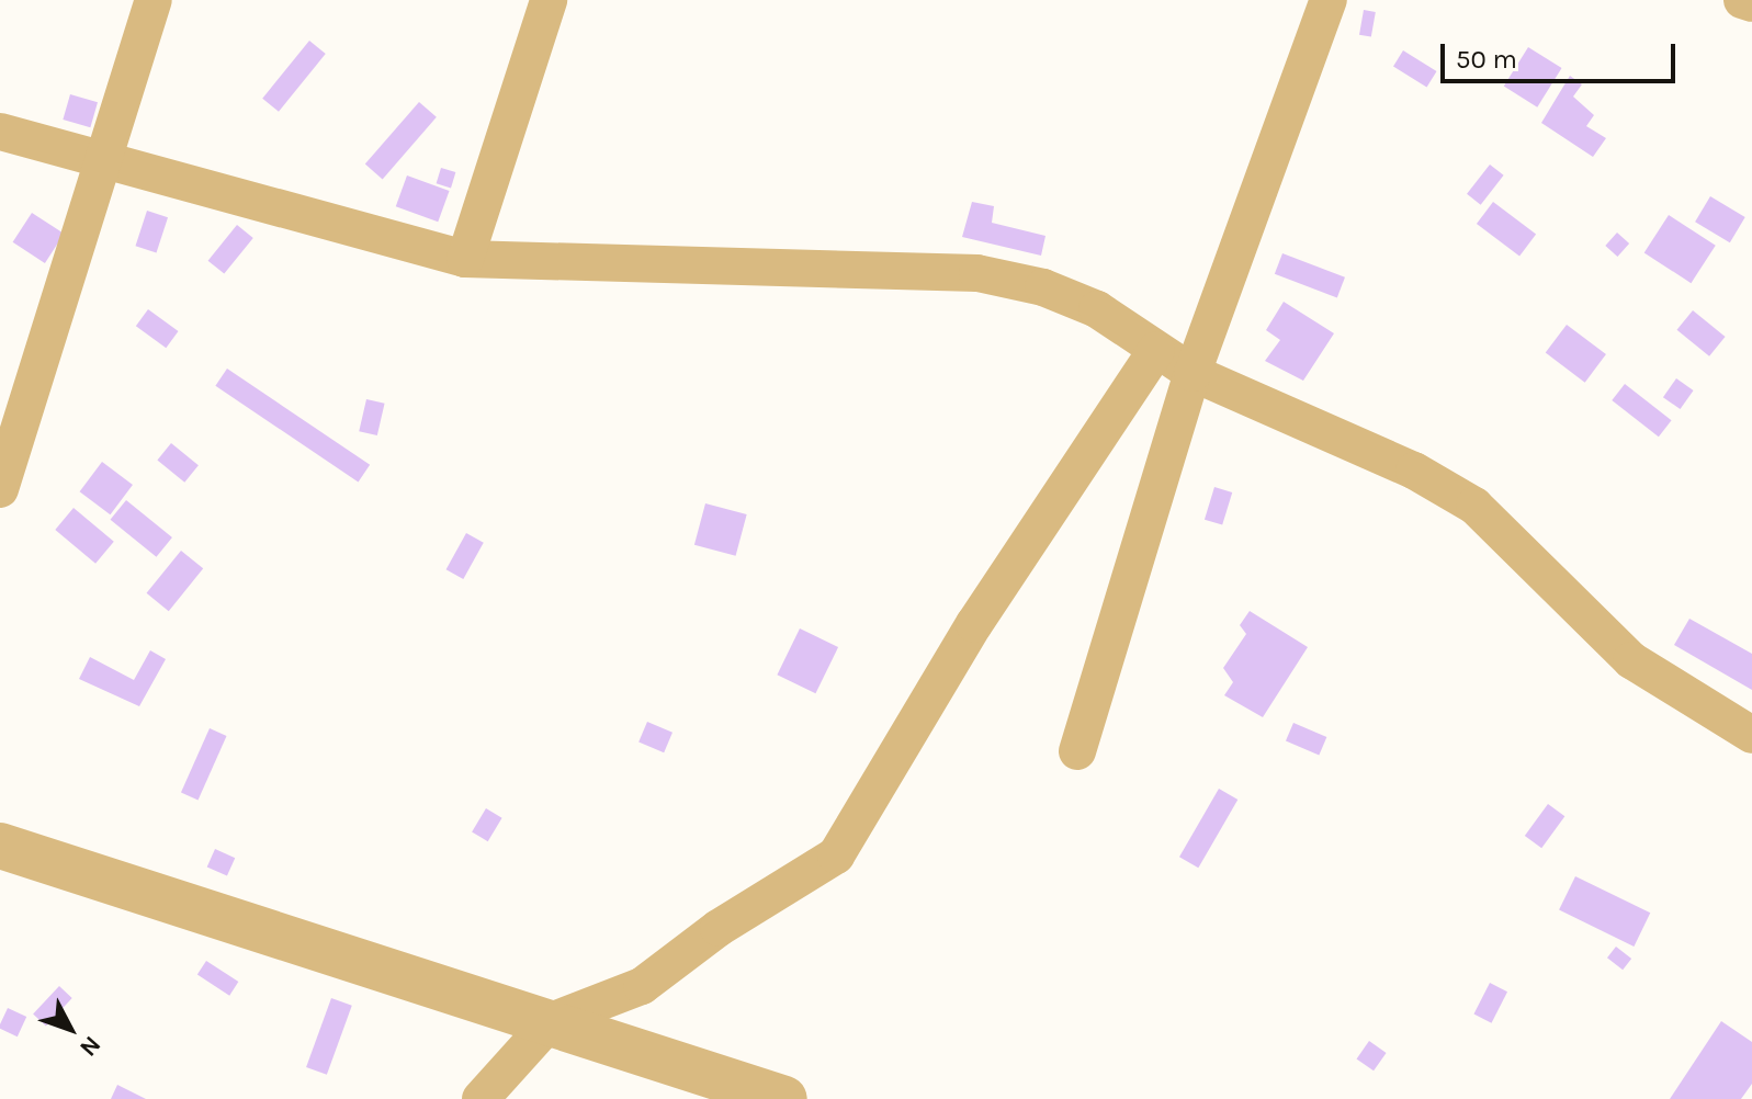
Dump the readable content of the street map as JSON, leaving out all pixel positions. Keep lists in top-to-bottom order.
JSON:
{
  "scale_bar": "50 m",
  "north": "bottom right"
}
